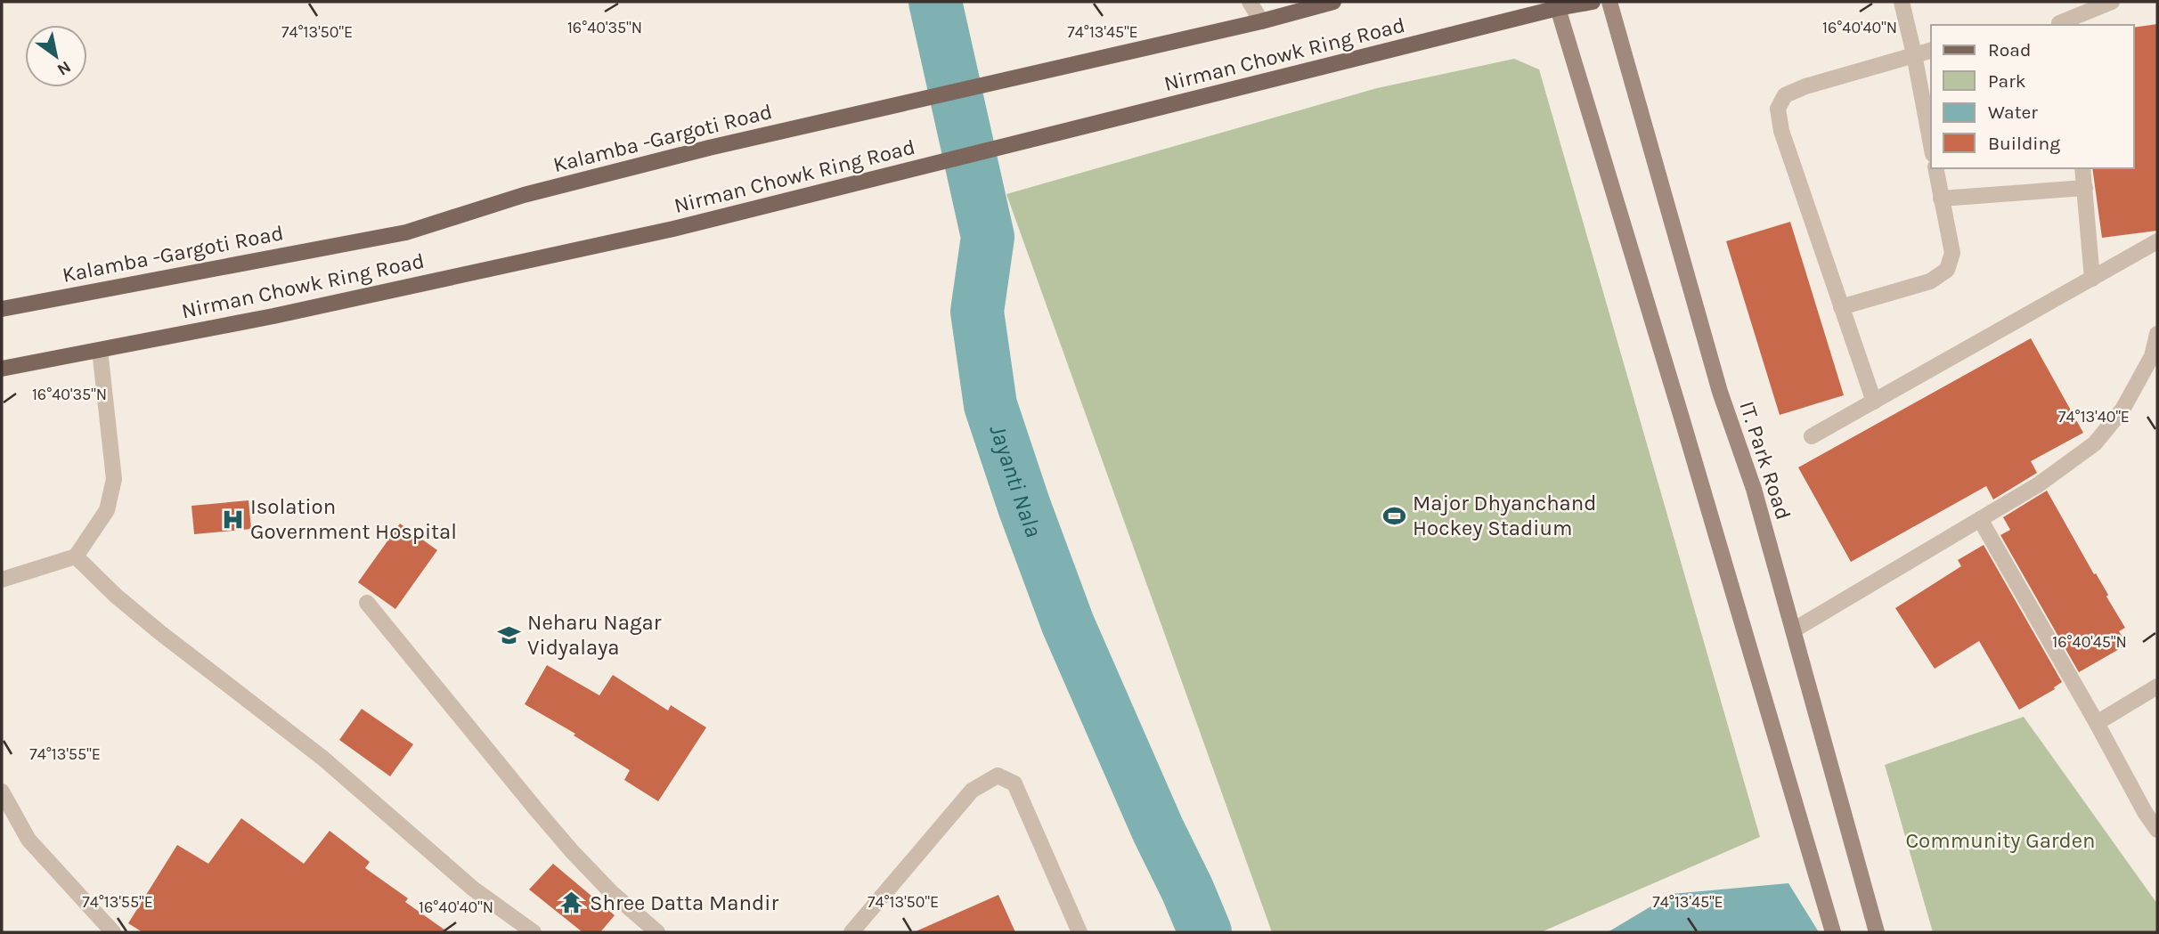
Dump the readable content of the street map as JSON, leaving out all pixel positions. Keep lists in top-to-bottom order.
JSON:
{
  "streets": {
    "main road": ["Nirman Chowk Ring Road", "Kalamba -Gargoti Road", "IT. Park Road"]
  },
  "water": ["Jayanti Nala"],
  "parks": ["Community Garden"],
  "places": {
    "sports": ["Major Dhyanchand Hockey Stadium"],
    "hospital": ["Isolation Government Hospital"],
    "school or university": ["Neharu Nagar Vidyalaya"],
    "temple": ["Shree Datta Mandir"]
  },
  "legend": [
    "Road",
    "Park",
    "Water",
    "Building"
  ],
  "north": "bottom right",
  "coordinates": [
    "16°40'35\"N",
    "16°40'40\"N",
    "74°13'50\"E",
    "74°13'45\"E",
    "74°13'40\"E",
    "16°40'45\"N",
    "74°13'55\"E"
  ]
}
